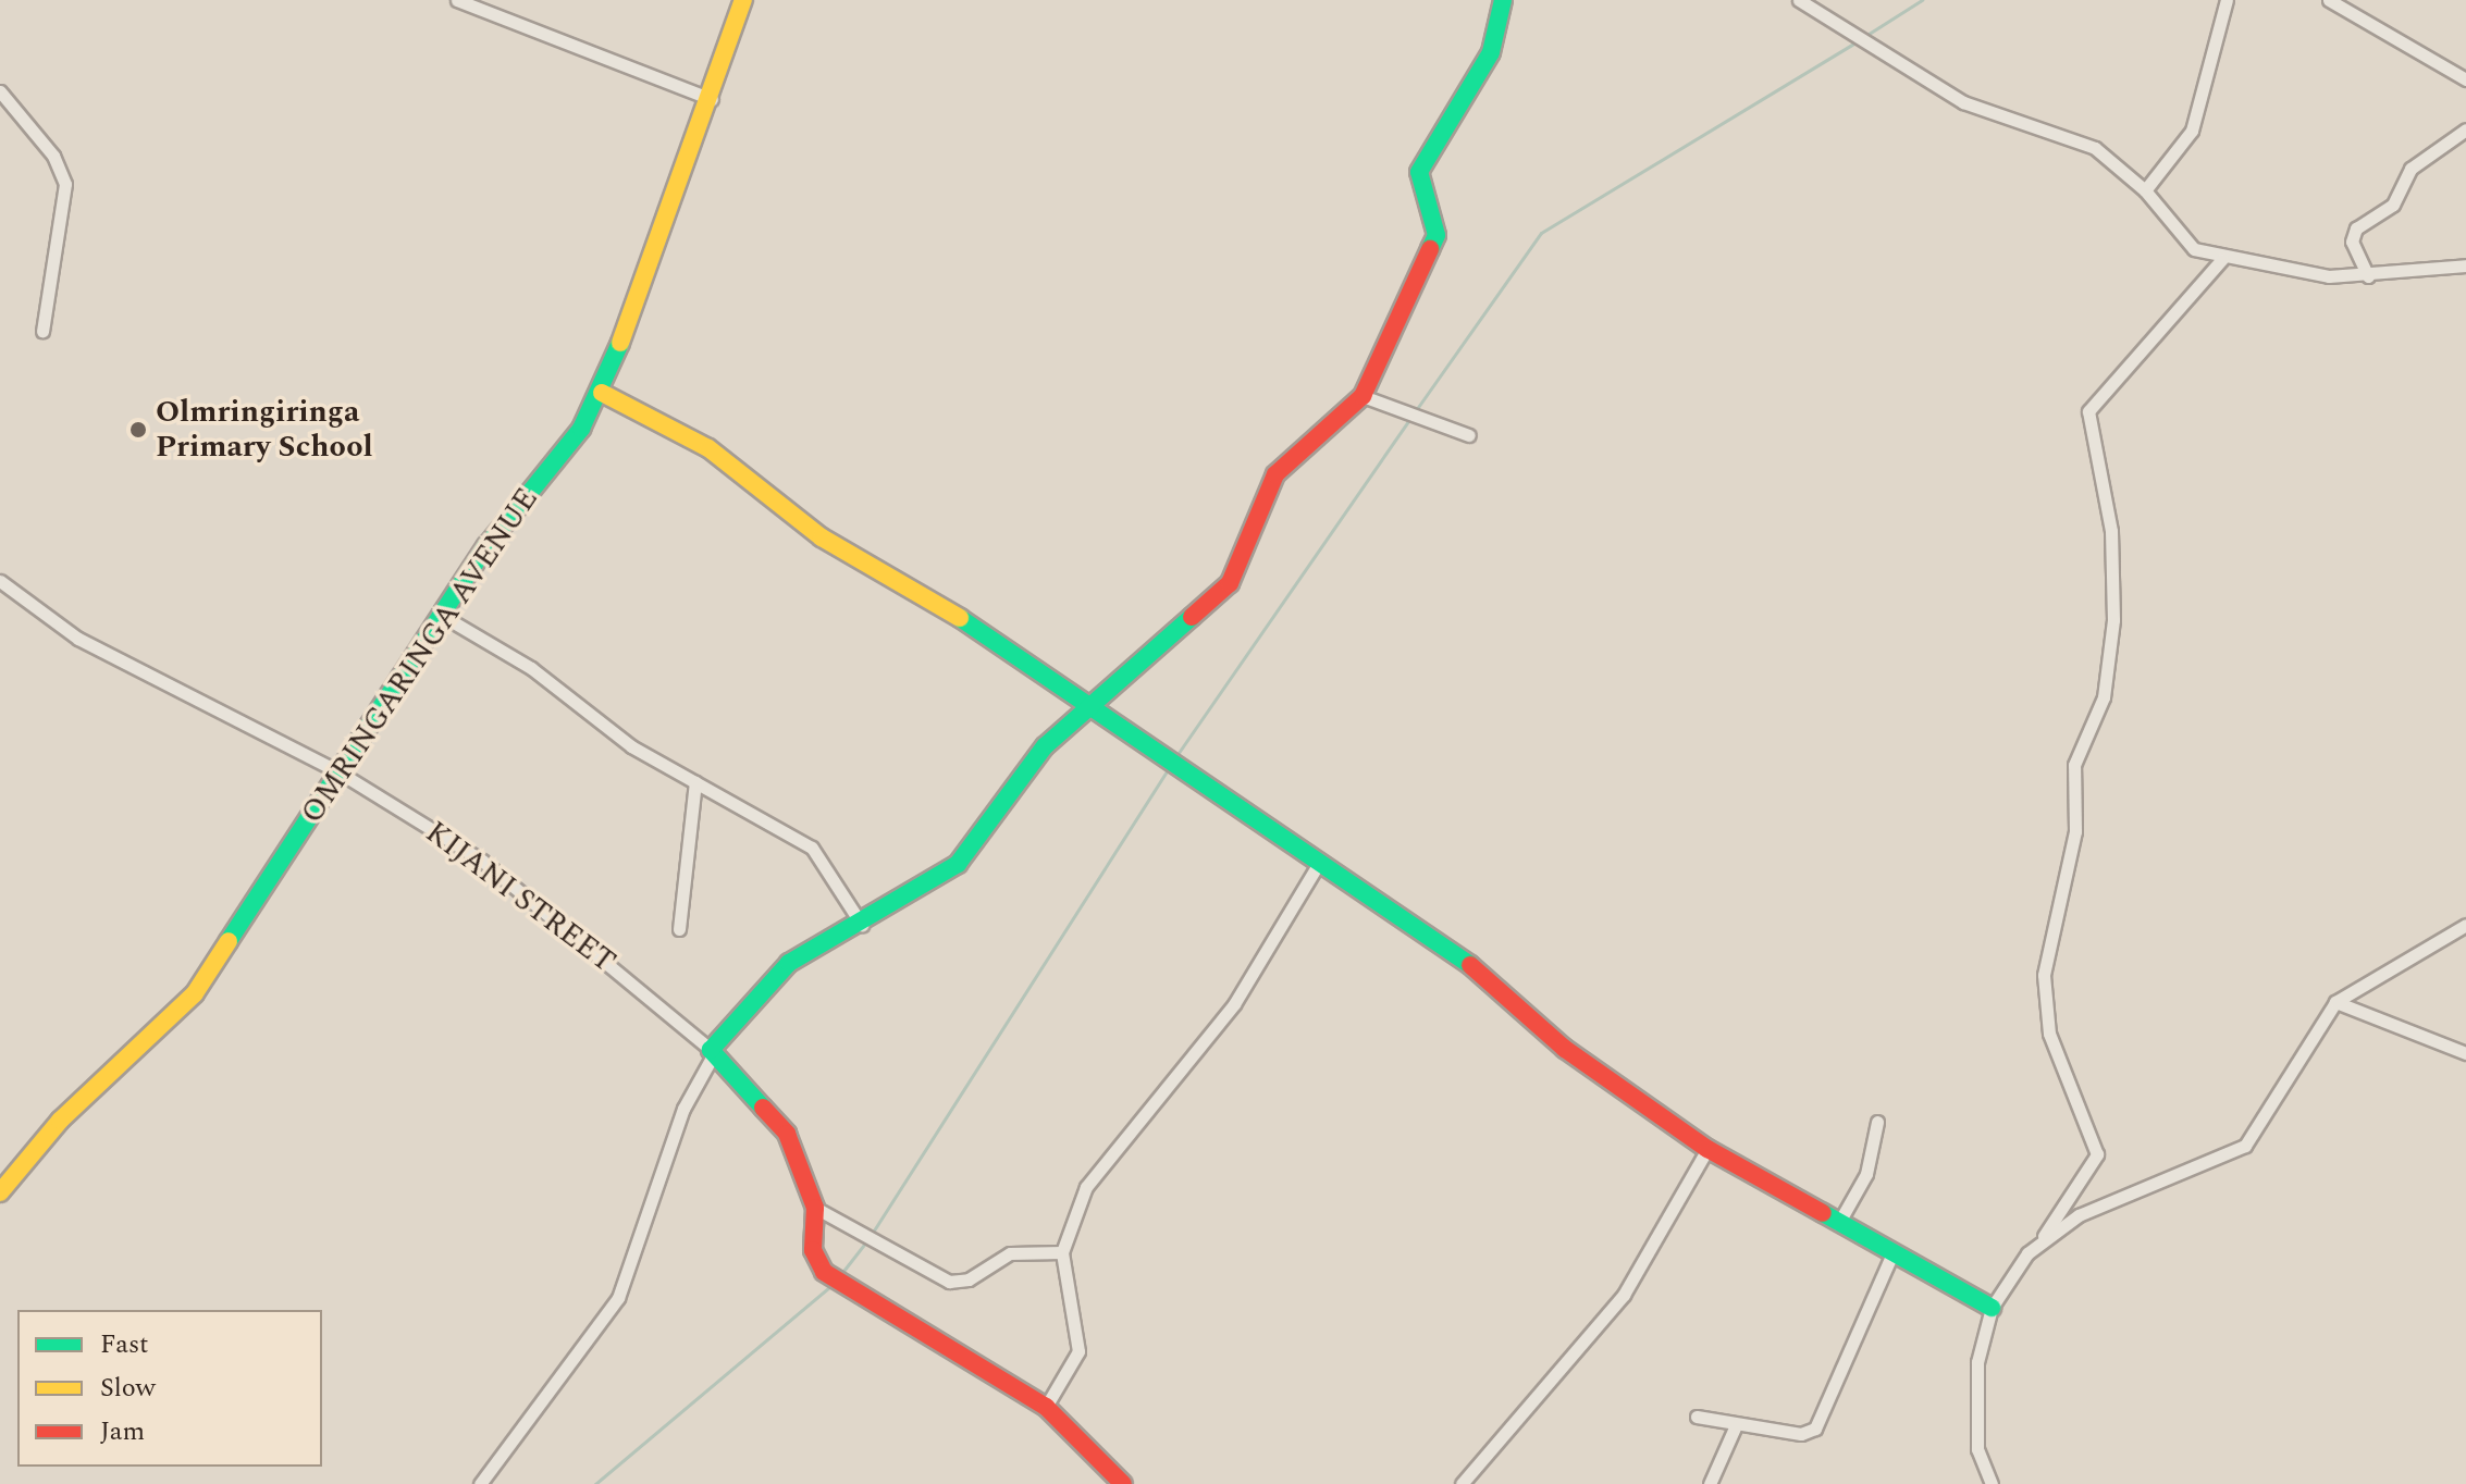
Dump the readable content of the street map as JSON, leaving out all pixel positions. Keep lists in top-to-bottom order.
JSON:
{
  "streets": {
    "street": ["OMRINGARINGA AVENUE", "KIJANI STREET"]
  },
  "crossings": [
    ["OMRINGARINGA AVENUE", "KIJANI STREET"]
  ],
  "places": ["Olmringiringa Primary School"],
  "legend": ["Fast", "Slow", "Jam"]
}
